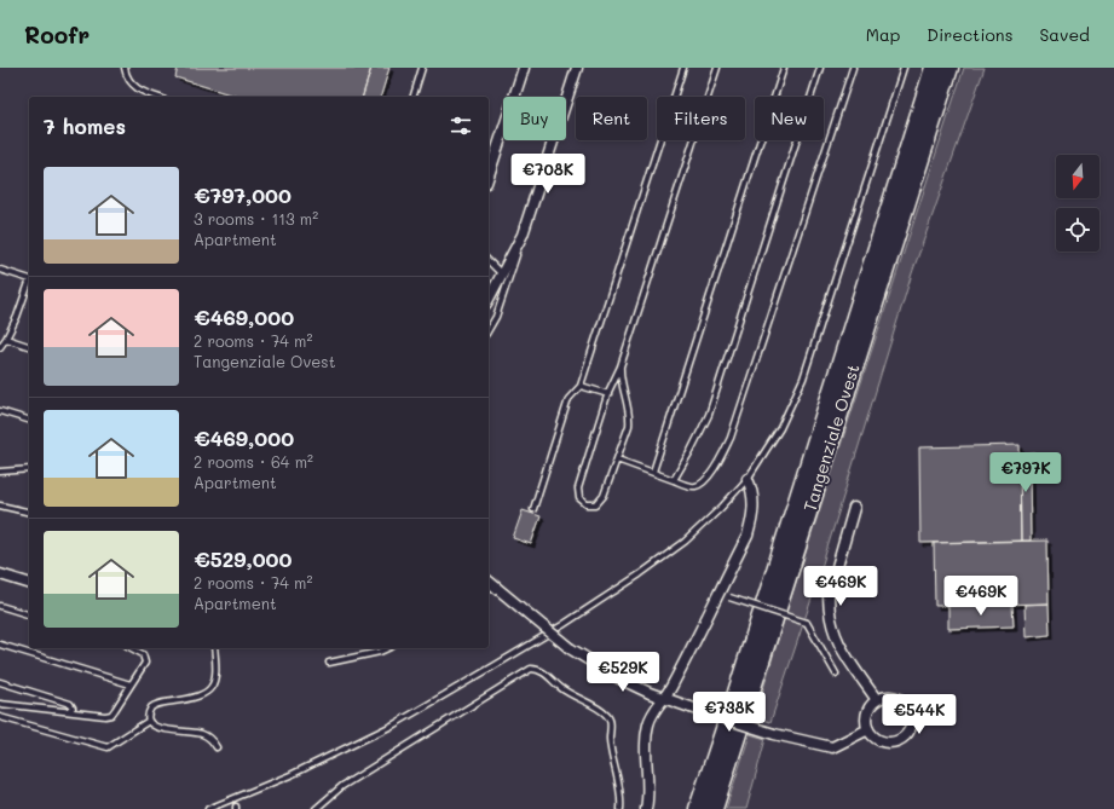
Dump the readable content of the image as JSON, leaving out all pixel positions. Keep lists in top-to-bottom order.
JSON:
{
  "streets": {
    "highway": ["Tangenziale Ovest"]
  },
  "north": "bottom",
  "page": {
    "header": "Roofr",
    "nav": ["Map", "Directions", "Saved"],
    "chip": [
      "Buy",
      "Rent",
      "Filters",
      "New"
    ],
    "heading": "7 homes",
    "price": [
      "€708K",
      "€797K",
      "€469K",
      "€469K",
      "€529K",
      "€738K",
      "€544K"
    ],
    "list": [
      {
        "name": "€797,000",
        "note": "3 rooms · 113 m² · Apartment"
      },
      {
        "name": "€469,000",
        "note": "2 rooms · 74 m² · Tangenziale Ovest"
      },
      {
        "name": "€469,000",
        "note": "2 rooms · 64 m² · Apartment"
      },
      {
        "name": "€529,000",
        "note": "2 rooms · 74 m² · Apartment"
      }
    ]
  }
}
